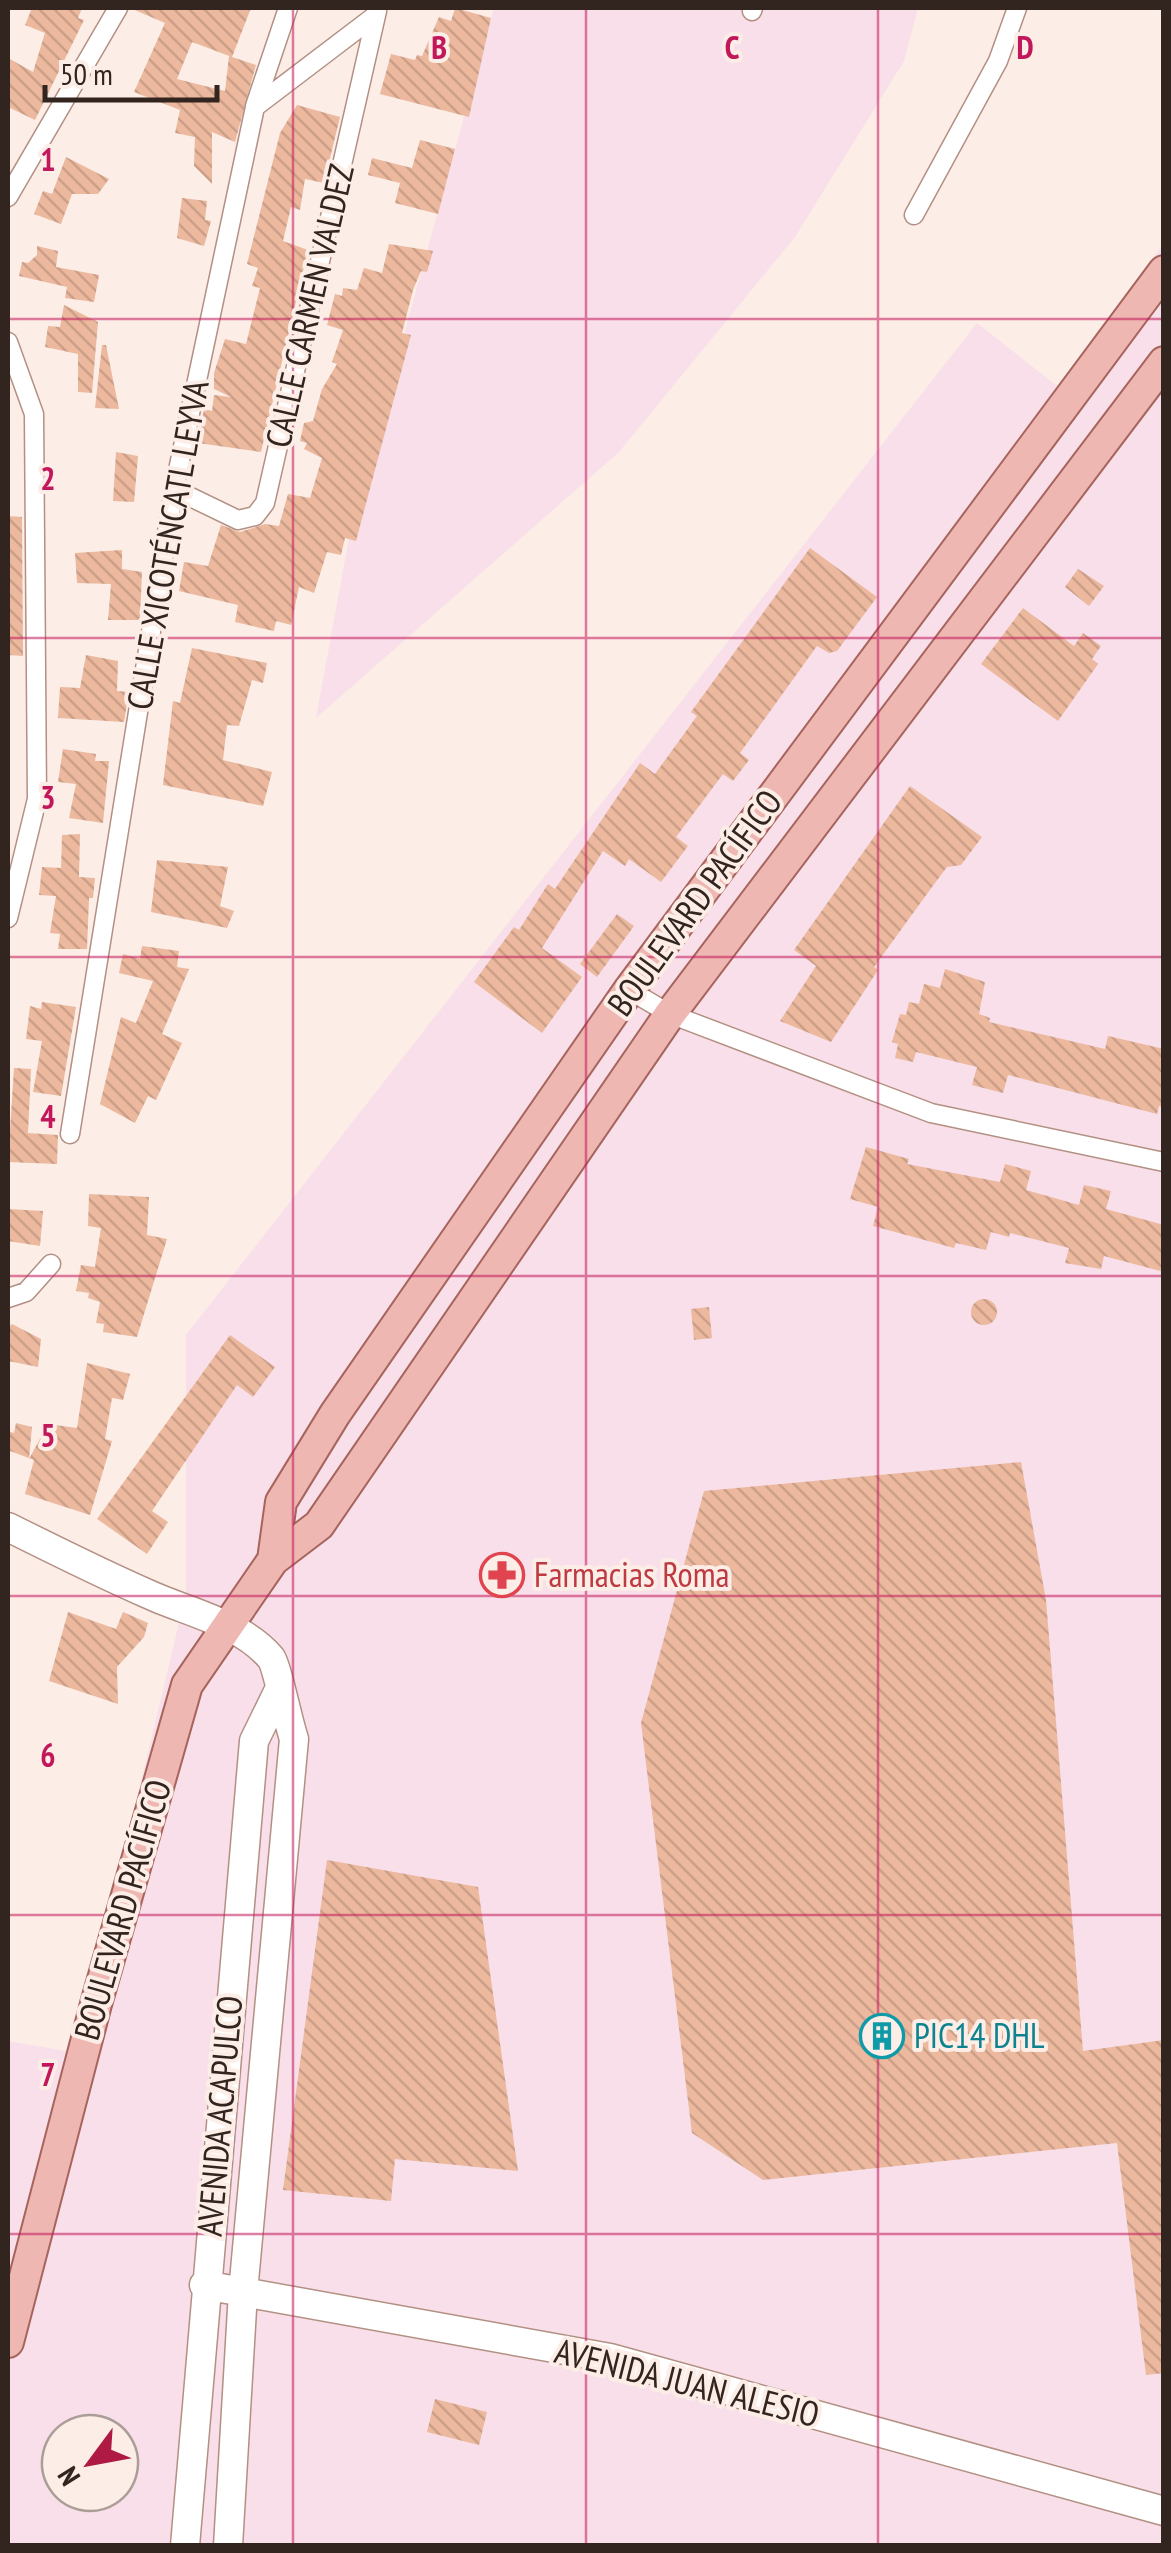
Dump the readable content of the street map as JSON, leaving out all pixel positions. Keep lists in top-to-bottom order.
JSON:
{
  "streets": {
    "main road": ["BOULEVARD PACÍFICO", "AVENIDA ACAPULCO", "AVENIDA JUAN ALESIO"],
    "street": ["CALLE CARMEN VALDEZ", "CALLE XICOTÉNCATL LEYVA"]
  },
  "crossings": [
    ["CALLE CARMEN VALDEZ", "CALLE XICOTÉNCATL LEYVA"],
    ["BOULEVARD PACÍFICO", "AVENIDA ACAPULCO"],
    ["AVENIDA ACAPULCO", "AVENIDA JUAN ALESIO"]
  ],
  "places": {
    "pharmacy": ["Farmacias Roma"],
    "building": ["PIC14 DHL"]
  },
  "scale_bar": "50 m",
  "north": "bottom left",
  "grid": {
    "columns": ["B", "C", "D"],
    "rows": [
      "1",
      "2",
      "3",
      "4",
      "5",
      "6",
      "7"
    ]
  }
}
